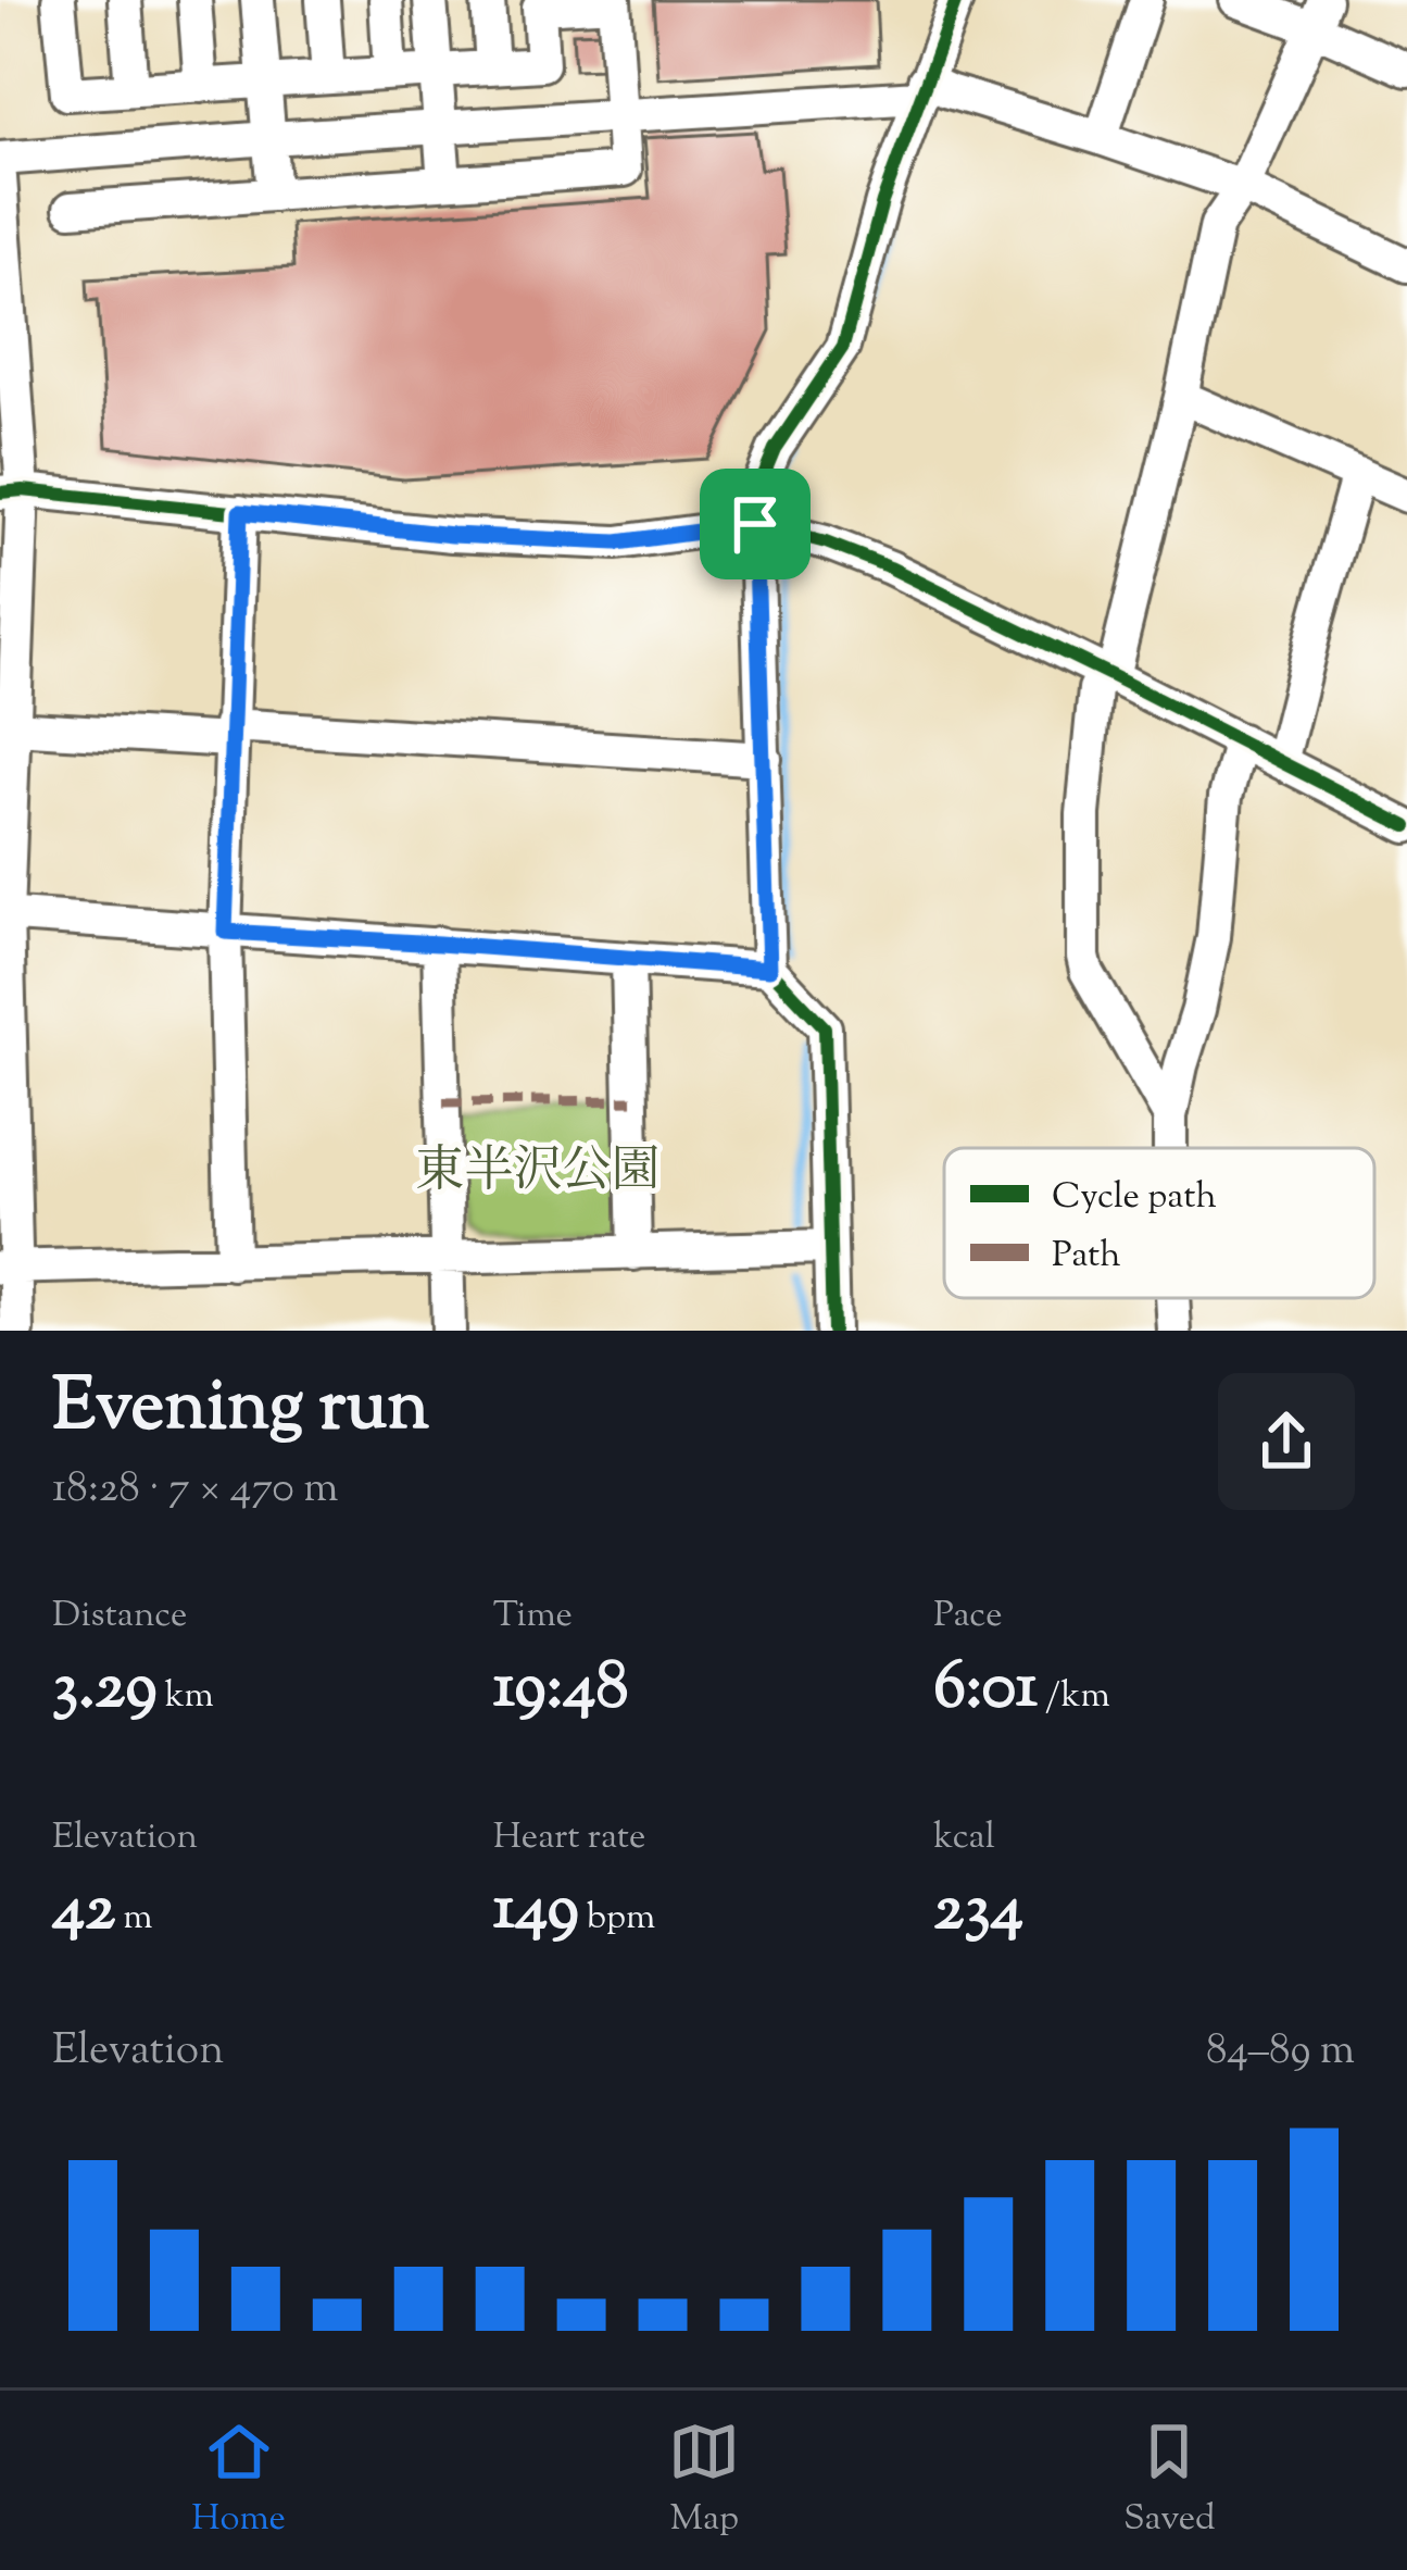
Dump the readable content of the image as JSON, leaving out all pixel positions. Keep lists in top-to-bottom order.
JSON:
{
  "parks": ["東半沢公園"],
  "legend": ["Cycle path", "Path"],
  "page": {
    "heading": ["Evening run", "18:28 · 7 × 470 m"],
    "stats": [
      ["Distance", "3.29 km"],
      ["Time", "19:48"],
      ["Pace", "6:01 /km"],
      ["Elevation", "42 m"],
      ["Heart rate", "149 bpm"],
      ["kcal", "234"]
    ],
    "chart": ["Elevation", "84–89 m"],
    "tabs": ["Home", "Map", "Saved"]
  }
}
